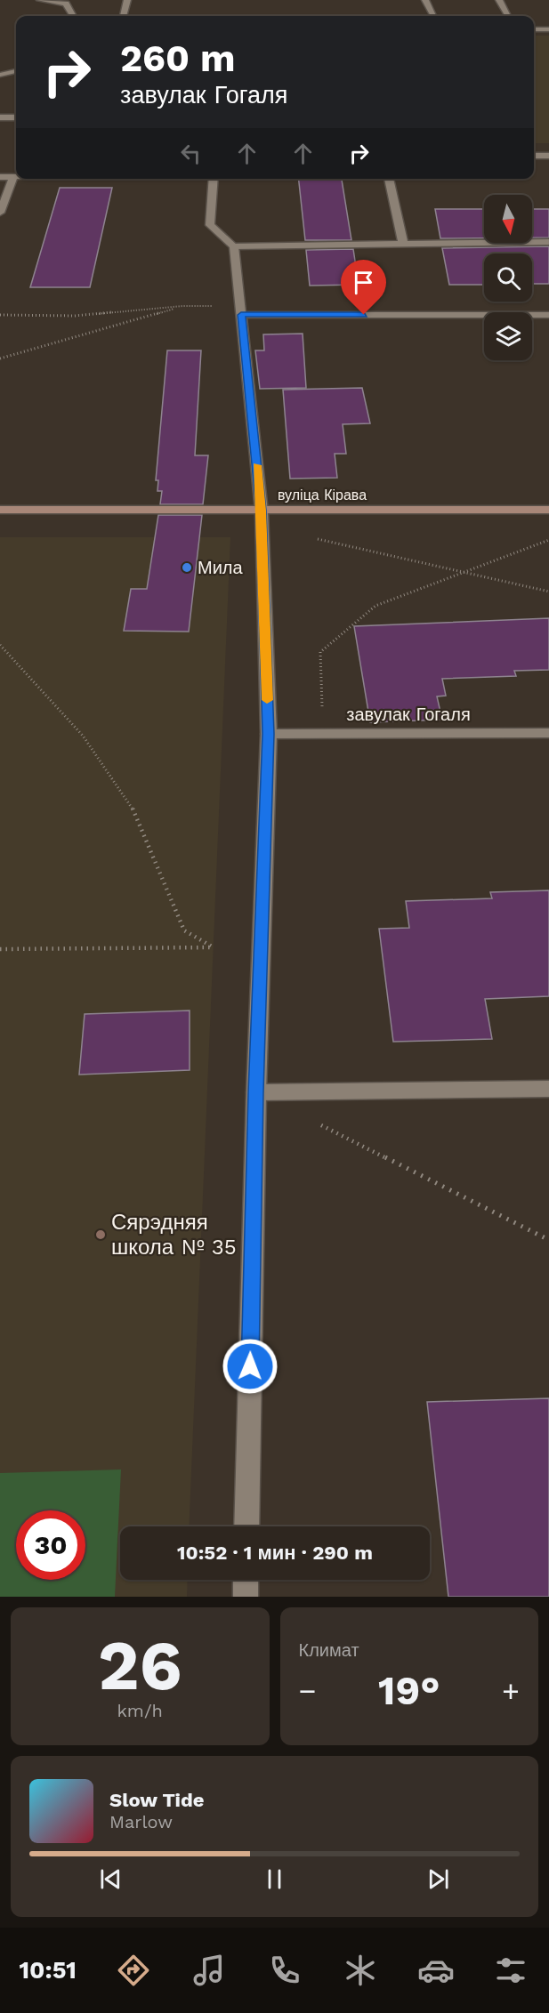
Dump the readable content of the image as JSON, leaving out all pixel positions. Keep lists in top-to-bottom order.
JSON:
{
  "streets": {
    "street": ["вуліца Кірава", "завулак Гогаля"]
  },
  "places": ["Мила", "Сярэдняя школа № 35"],
  "north": "bottom",
  "page": {
    "turn": ["260 m", "завулак Гогаля"],
    "limit": "30",
    "trip": "10:52 · 1 мин · 290 m",
    "tile": [
      ["26", "km/h"],
      "Климат"
    ],
    "heat": ["−", "19°", "+"],
    "song": ["Slow Tide", "Marlow"],
    "tabs": "10:51"
  }
}
